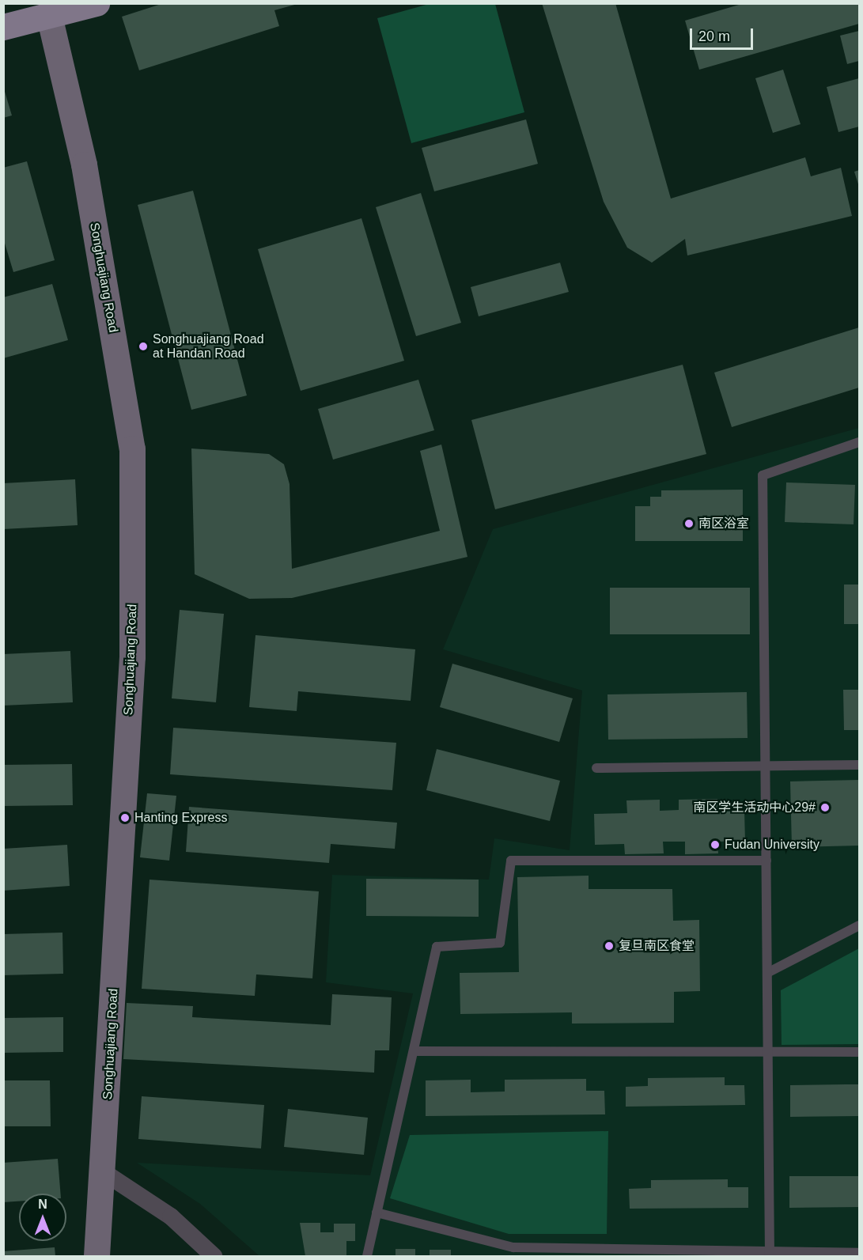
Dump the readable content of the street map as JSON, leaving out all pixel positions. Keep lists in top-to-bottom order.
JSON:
{
  "streets": {
    "street": ["Songhuajiang Road"]
  },
  "places": [
    "Songhuajiang Road at Handan Road",
    "南区浴室",
    "南区学生活动中心29#",
    "Hanting Express",
    "Fudan University",
    "复旦南区食堂"
  ],
  "scale_bar": "20 m",
  "north": "top"
}
